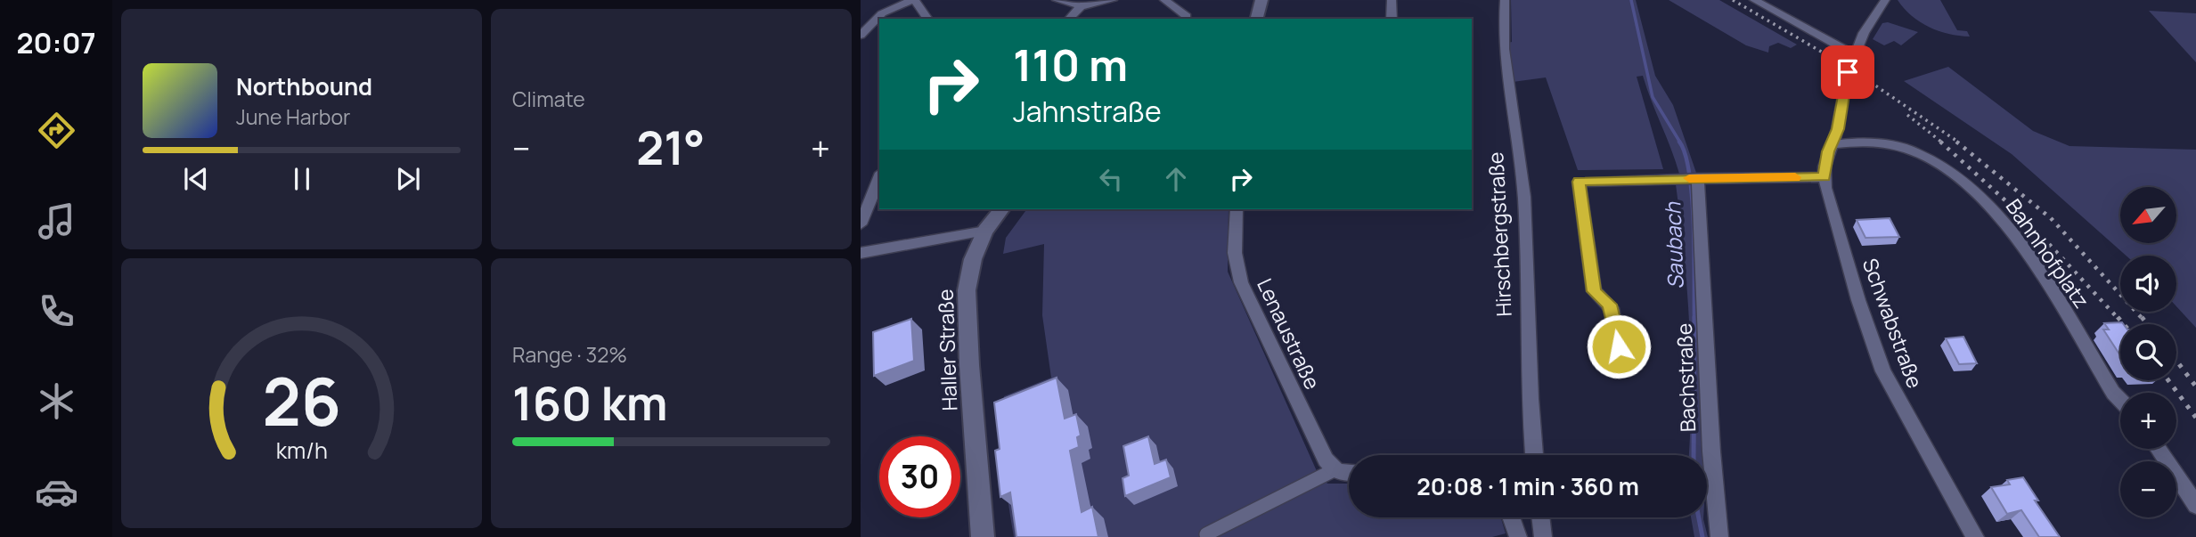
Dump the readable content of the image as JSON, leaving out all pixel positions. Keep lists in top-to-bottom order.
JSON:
{
  "streets": {
    "street": [
      "Hirschbergstraße",
      "Bahnhofplatz",
      "Schwabstraße",
      "Lenaustraße",
      "Haller Straße",
      "Bachstraße"
    ]
  },
  "crossings": [
    ["Bahnhofplatz", "Schwabstraße"]
  ],
  "water": ["Saubach"],
  "north": "bottom left",
  "page": {
    "tabs": "20:07",
    "tile": [
      "Climate",
      ["Range · 32%", "160 km"]
    ],
    "turn": ["110 m", "Jahnstraße"],
    "song": ["Northbound", "June Harbor"],
    "heat": ["−", "21°", "+"],
    "map_buttons": ["+", "−"],
    "limit": "30",
    "trip": "20:08 · 1 min · 360 m",
    "gauge": ["26", "km/h"]
  }
}
